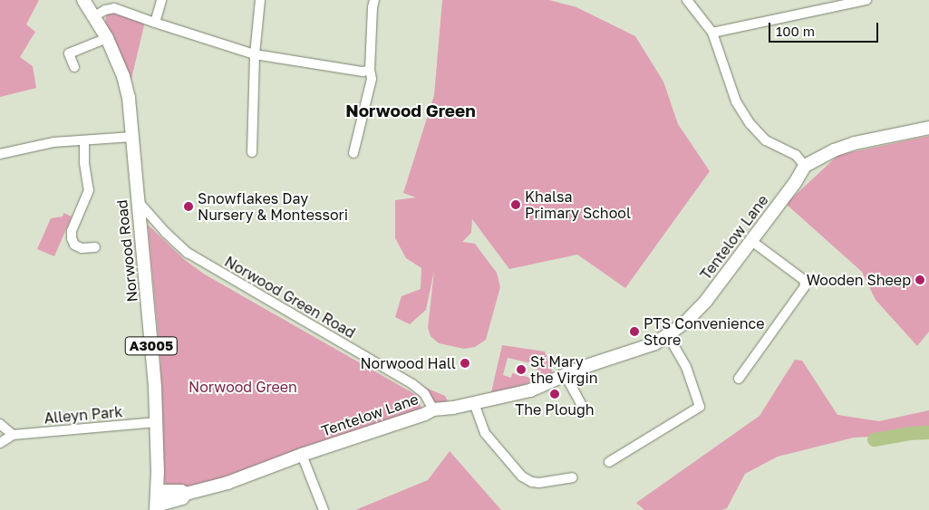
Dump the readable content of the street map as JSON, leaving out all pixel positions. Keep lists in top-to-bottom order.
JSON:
{
  "streets": {
    "main road": ["Tentelow Lane", "Norwood Road", "A3005"],
    "street": ["Norwood Green Road", "Alleyn Park"]
  },
  "crossings": [
    ["Tentelow Lane", "Norwood Road"],
    ["Tentelow Lane", "Norwood Green Road"],
    ["Norwood Road", "Norwood Green Road"],
    ["Norwood Road", "Alleyn Park"]
  ],
  "districts": ["Norwood Green"],
  "parks": ["Norwood Green"],
  "places": [
    "Khalsa Primary School",
    "Snowflakes Day Nursery & Montessori",
    "Wooden Sheep",
    "PTS Convenience Store",
    "Norwood Hall",
    "St Mary the Virgin",
    "The Plough"
  ],
  "scale_bar": "100 m"
}
